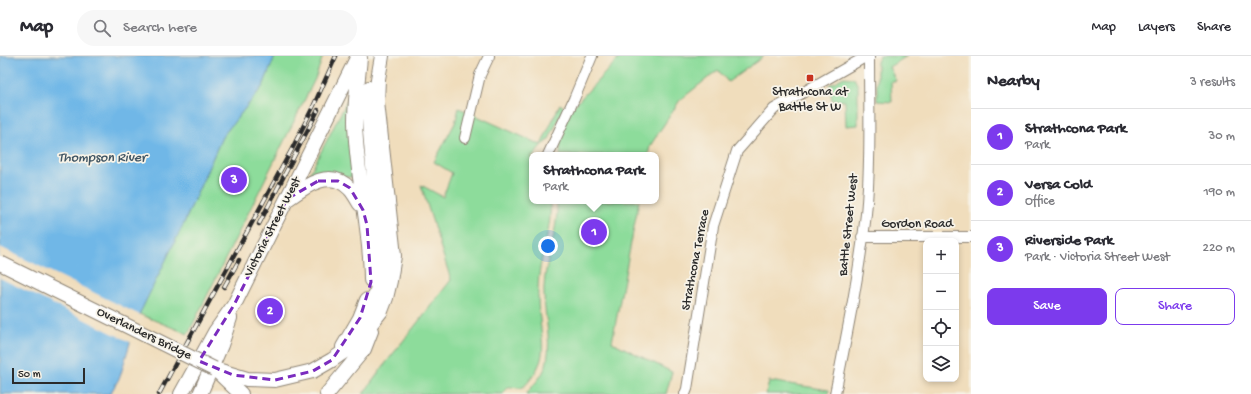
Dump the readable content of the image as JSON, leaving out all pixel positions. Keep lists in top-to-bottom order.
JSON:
{
  "streets": {
    "main road": ["Victoria Street West", "Overlanders Bridge"],
    "street": ["Gordon Road", "Battle Street West", "Strathcona Terrace"]
  },
  "crossings": [
    ["Gordon Road", "Battle Street West"],
    ["Battle Street West", "Strathcona Terrace"]
  ],
  "water": ["Thompson River"],
  "places": {
    "transit": ["Strathcona at Battle St W"]
  },
  "scale_bar": "50 m",
  "page": {
    "header": "Map",
    "search": "Search here",
    "nav": ["Map", "Layers", "Share"],
    "heading": ["Nearby", "3 results"],
    "list": [
      {
        "mark": "1",
        "name": "Strathcona Park",
        "note": "Park",
        "value": "30 m"
      },
      {
        "mark": "2",
        "name": "Versa Cold",
        "note": "Office",
        "value": "190 m"
      },
      {
        "mark": "3",
        "name": "Riverside Park",
        "note": "Park · Victoria Street West",
        "value": "220 m"
      }
    ],
    "popup": ["Strathcona Park", "Park"],
    "pins": ["3", "1", "2"],
    "map_buttons": ["+", "−"],
    "buttons": ["Save", "Share"],
    "scale": "50 m"
  }
}
